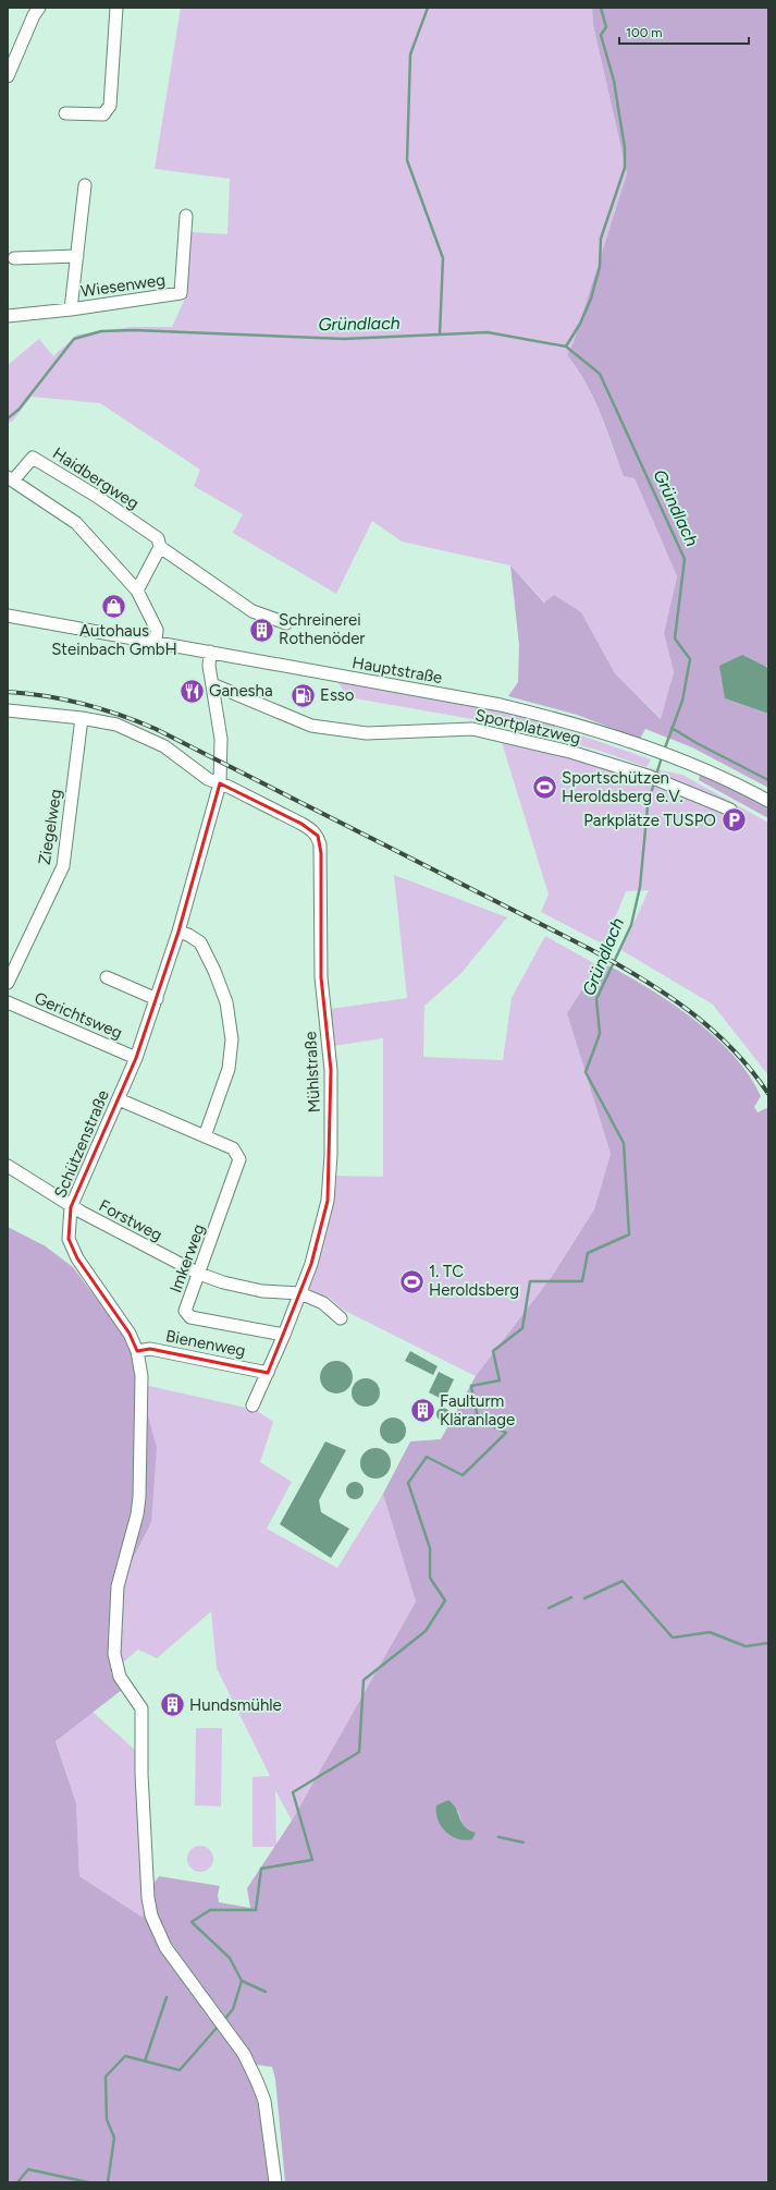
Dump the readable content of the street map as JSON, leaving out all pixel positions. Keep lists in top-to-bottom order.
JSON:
{
  "streets": {
    "street": [
      "Wiesenweg",
      "Haidbergweg",
      "Hauptstraße",
      "Sportplatzweg",
      "Ziegelweg",
      "Gerichtsweg",
      "Mühlstraße",
      "Schützenstraße",
      "Forstweg",
      "Imkerweg",
      "Bienenweg"
    ]
  },
  "crossings": [
    ["Hauptstraße", "Schützenstraße"],
    ["Sportplatzweg", "Schützenstraße"],
    ["Ziegelweg", "Mühlstraße"],
    ["Gerichtsweg", "Schützenstraße"],
    ["Mühlstraße", "Schützenstraße"],
    ["Mühlstraße", "Forstweg"],
    ["Mühlstraße", "Imkerweg"],
    ["Mühlstraße", "Bienenweg"],
    ["Schützenstraße", "Forstweg"],
    ["Schützenstraße", "Imkerweg"],
    ["Schützenstraße", "Bienenweg"],
    ["Forstweg", "Imkerweg"]
  ],
  "water": ["Gründlach"],
  "places": {
    "shop": ["Autohaus Steinbach GmbH"],
    "building": ["Schreinerei Rothenöder", "Faulturm Kläranlage", "Hundsmühle"],
    "restaurant": ["Ganesha"],
    "fuel station": ["Esso"],
    "sports": ["Sportschützen Heroldsberg e.V.", "1. TC Heroldsberg"],
    "parking": ["Parkplätze TUSPO"]
  },
  "scale_bar": "100 m"
}
